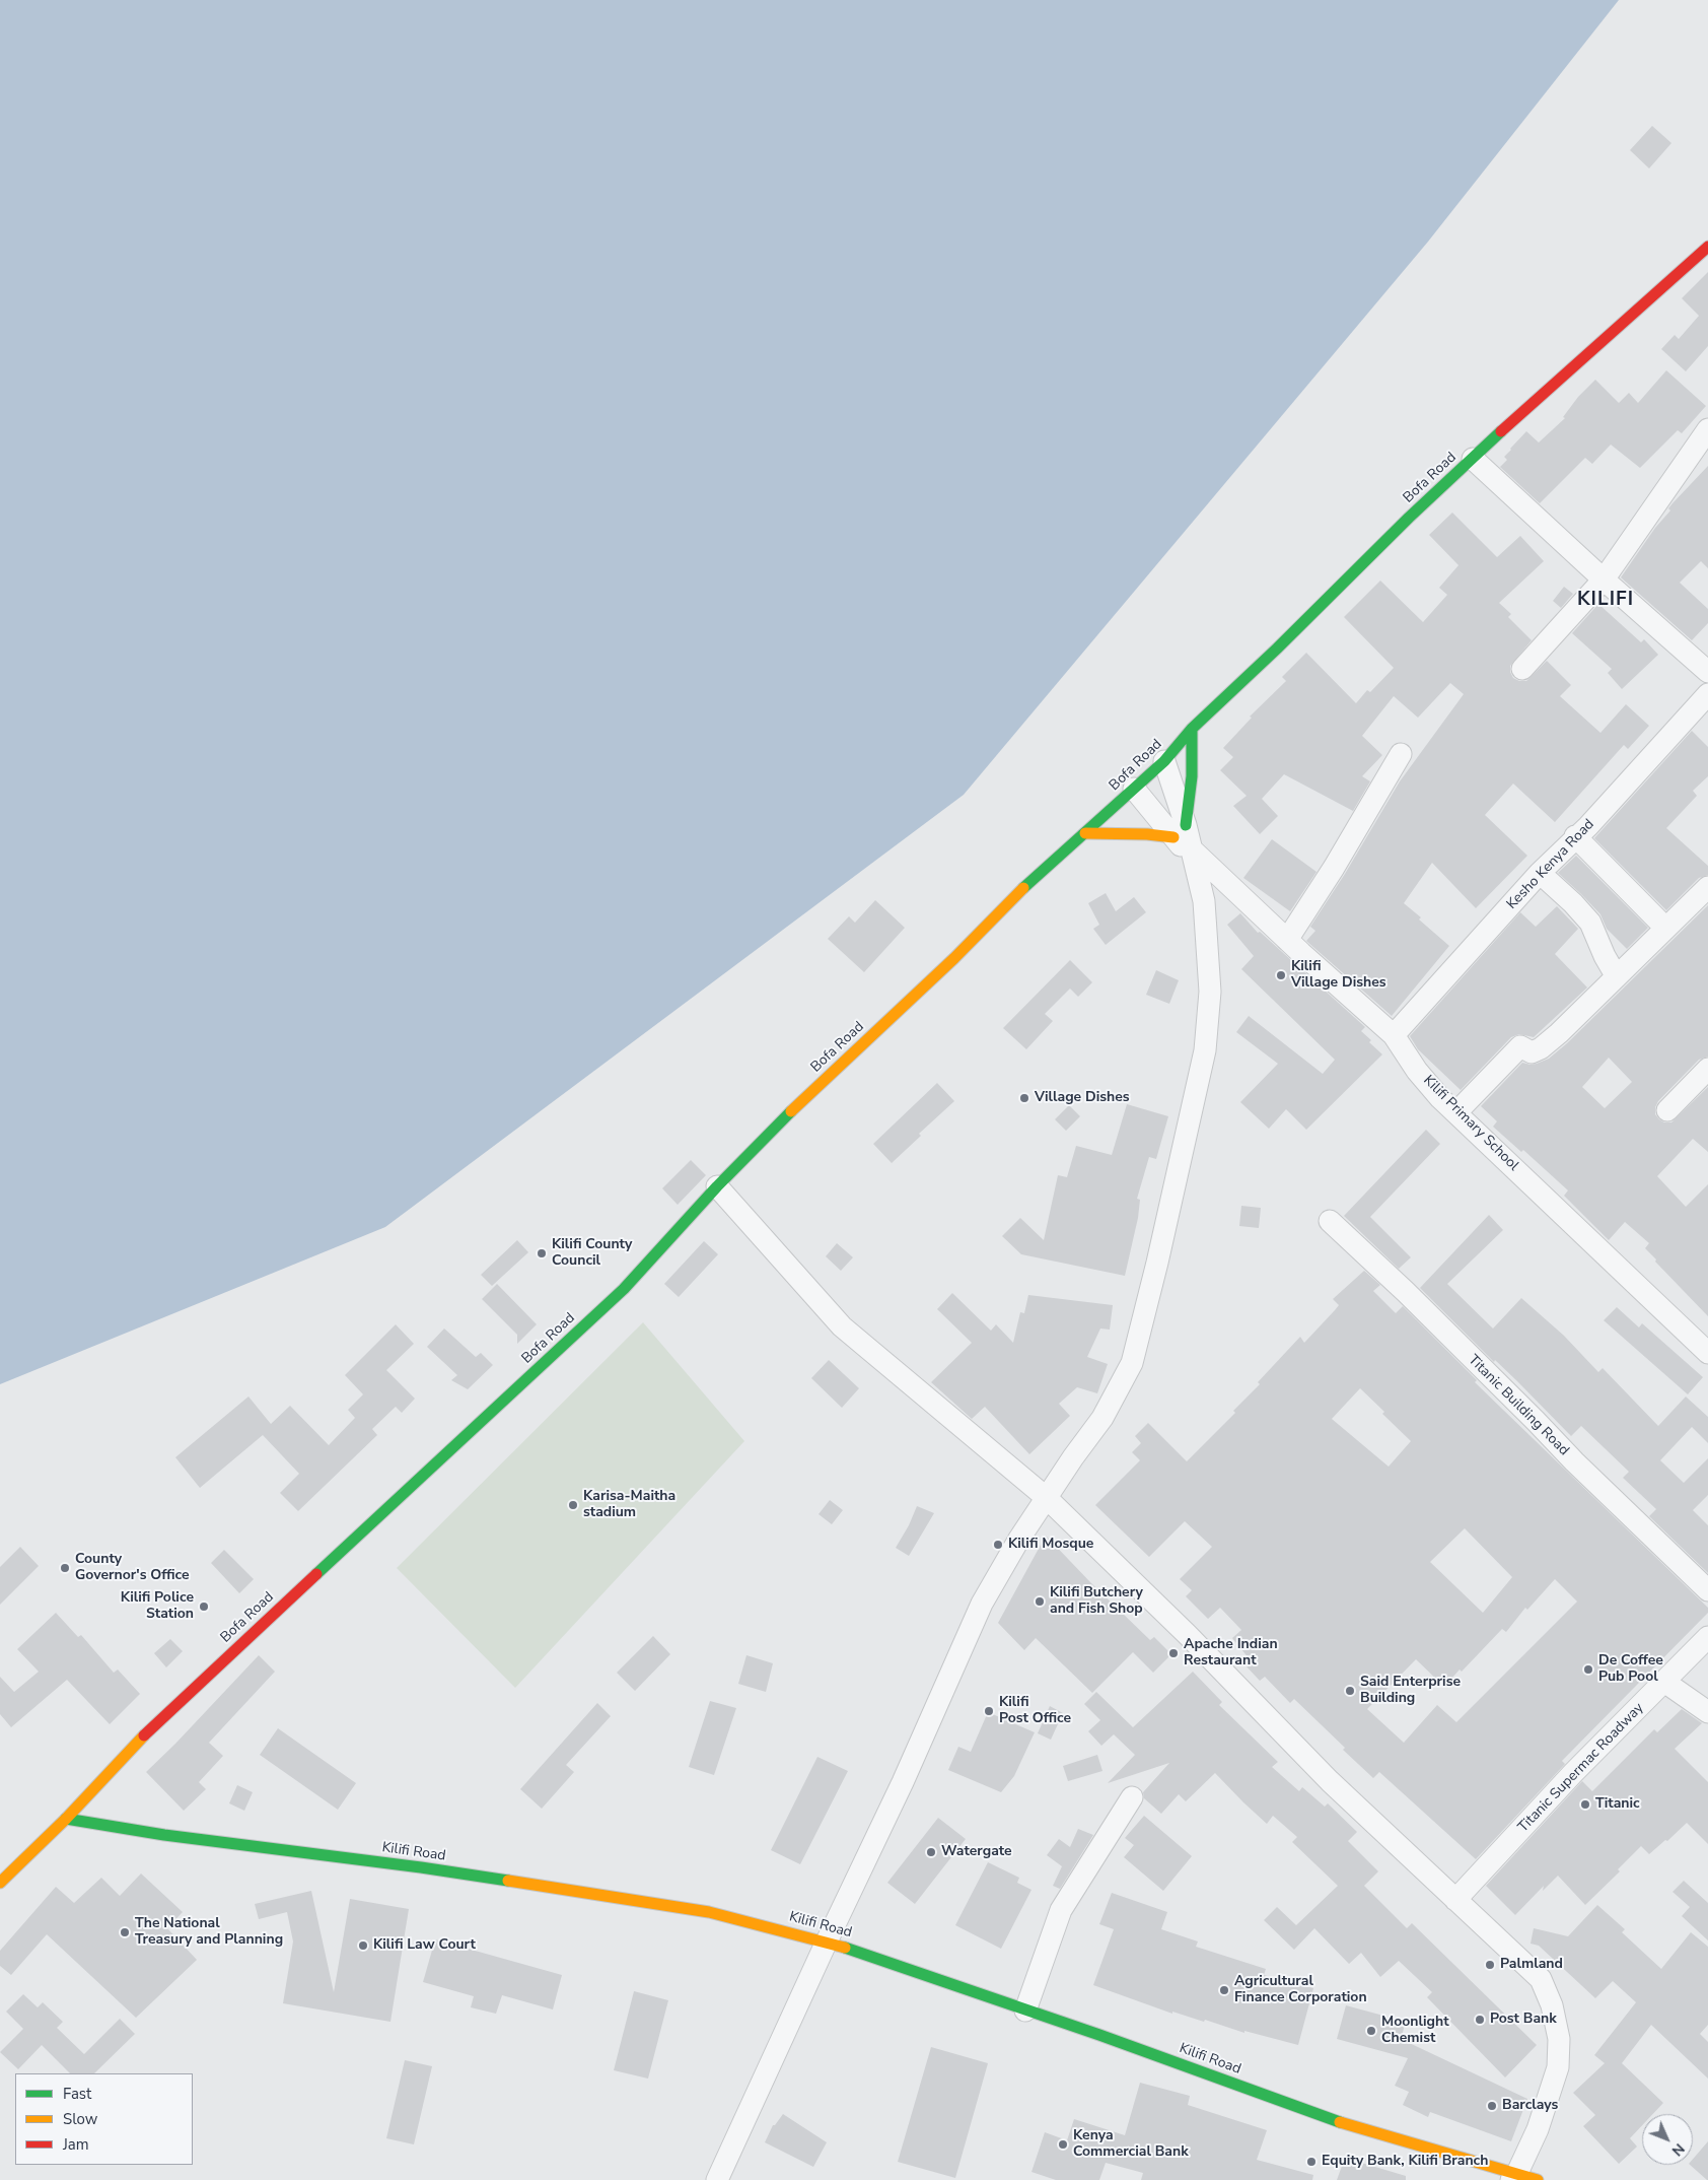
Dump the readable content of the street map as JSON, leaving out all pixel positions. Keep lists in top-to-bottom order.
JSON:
{
  "streets": {
    "street": [
      "Bofa Road",
      "Kesho Kenya Road",
      "Kilifi Primary School",
      "Titanic Building Road",
      "Titanic Supermac Roadway",
      "Kilifi Road"
    ]
  },
  "crossings": [
    ["Bofa Road", "Kilifi Primary School"],
    ["Bofa Road", "Kilifi Road"],
    ["Kesho Kenya Road", "Kilifi Primary School"]
  ],
  "districts": ["KILIFI"],
  "places": [
    "Kilifi Village Dishes",
    "Village Dishes",
    "Kilifi County Council",
    "Karisa-Maitha stadium",
    "Kilifi Mosque",
    "County Governor's Office",
    "Kilifi Butchery and Fish Shop",
    "Kilifi Police Station",
    "Apache Indian Restaurant",
    "De Coffee Pub Pool",
    "Said Enterprise Building",
    "Kilifi Post Office",
    "Titanic",
    "Watergate",
    "The National Treasury and Planning",
    "Kilifi Law Court",
    "Palmland",
    "Agricultural Finance Corporation",
    "Post Bank",
    "Moonlight Chemist",
    "Barclays",
    "Kenya Commercial Bank",
    "Equity Bank, Kilifi Branch"
  ],
  "legend": ["Fast", "Slow", "Jam"],
  "north": "bottom right"
}
